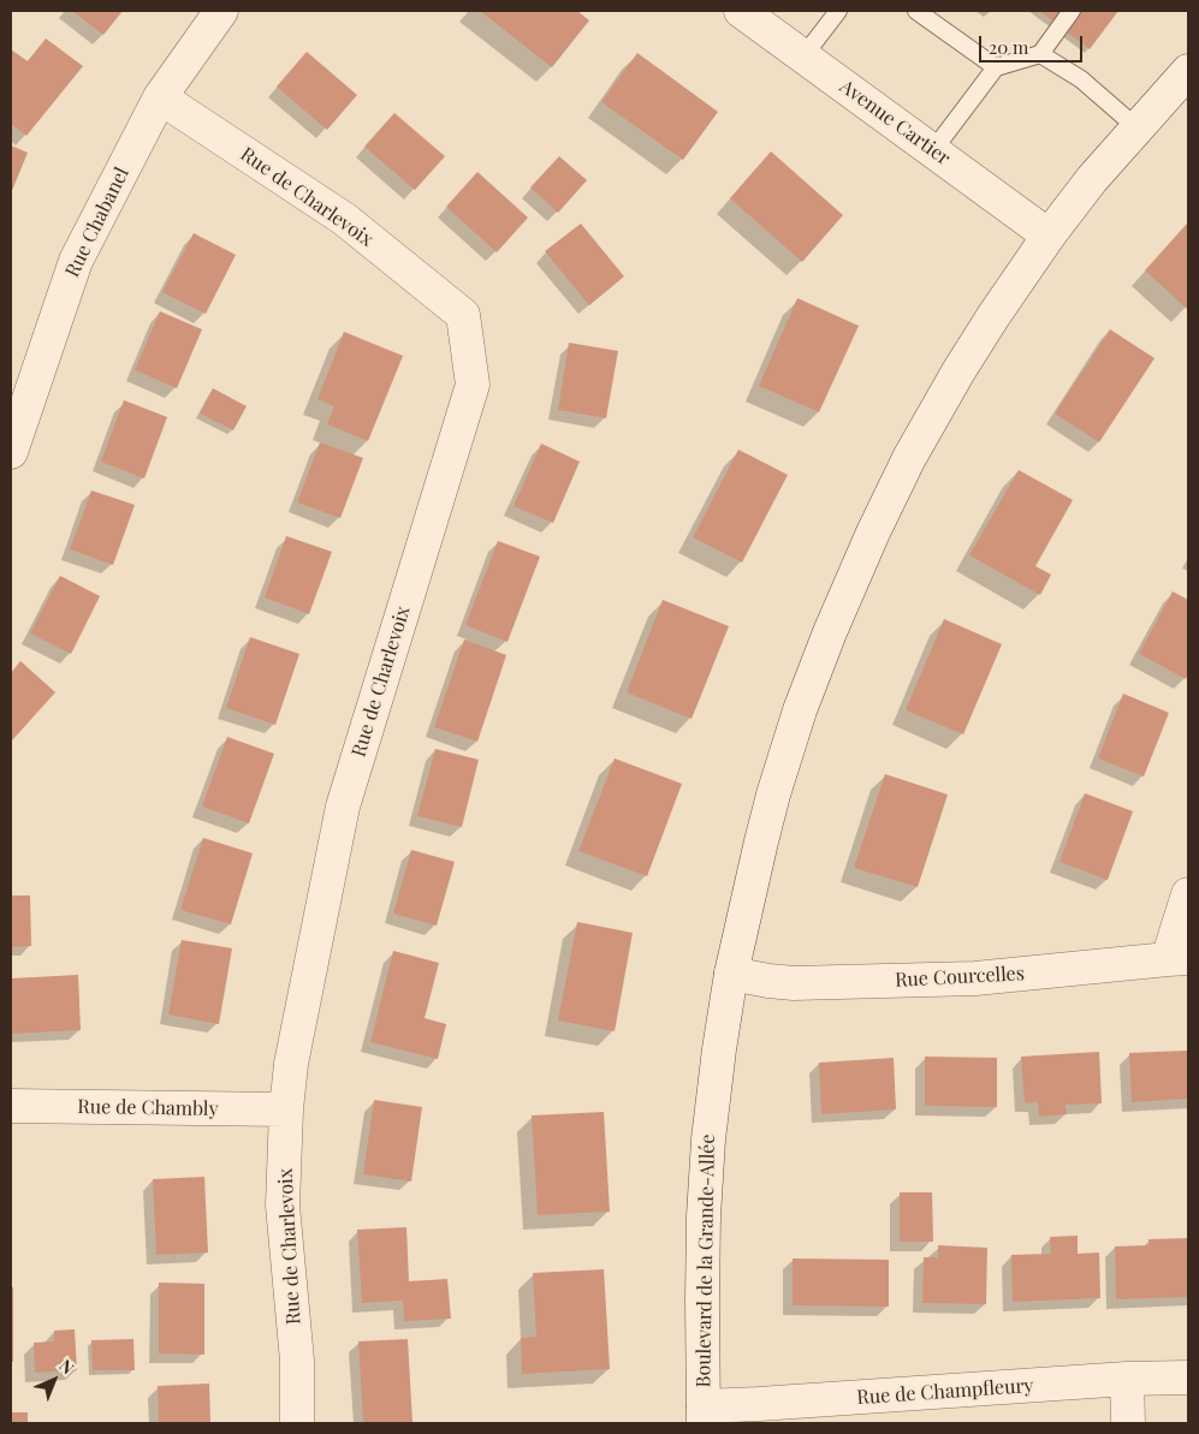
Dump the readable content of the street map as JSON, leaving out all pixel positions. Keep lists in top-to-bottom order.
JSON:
{
  "streets": {
    "street": [
      "Avenue Cartier",
      "Rue de Charlevoix",
      "Rue Chabanel",
      "Rue Courcelles",
      "Rue de Chambly",
      "Boulevard de la Grande-Allée",
      "Rue de Champfleury"
    ]
  },
  "crossings": [
    ["Avenue Cartier", "Boulevard de la Grande-Allée"],
    ["Rue de Charlevoix", "Rue Chabanel"],
    ["Rue de Charlevoix", "Rue de Chambly"],
    ["Rue Courcelles", "Boulevard de la Grande-Allée"],
    ["Boulevard de la Grande-Allée", "Rue de Champfleury"]
  ],
  "scale_bar": "20 m",
  "north": "top right"
}
